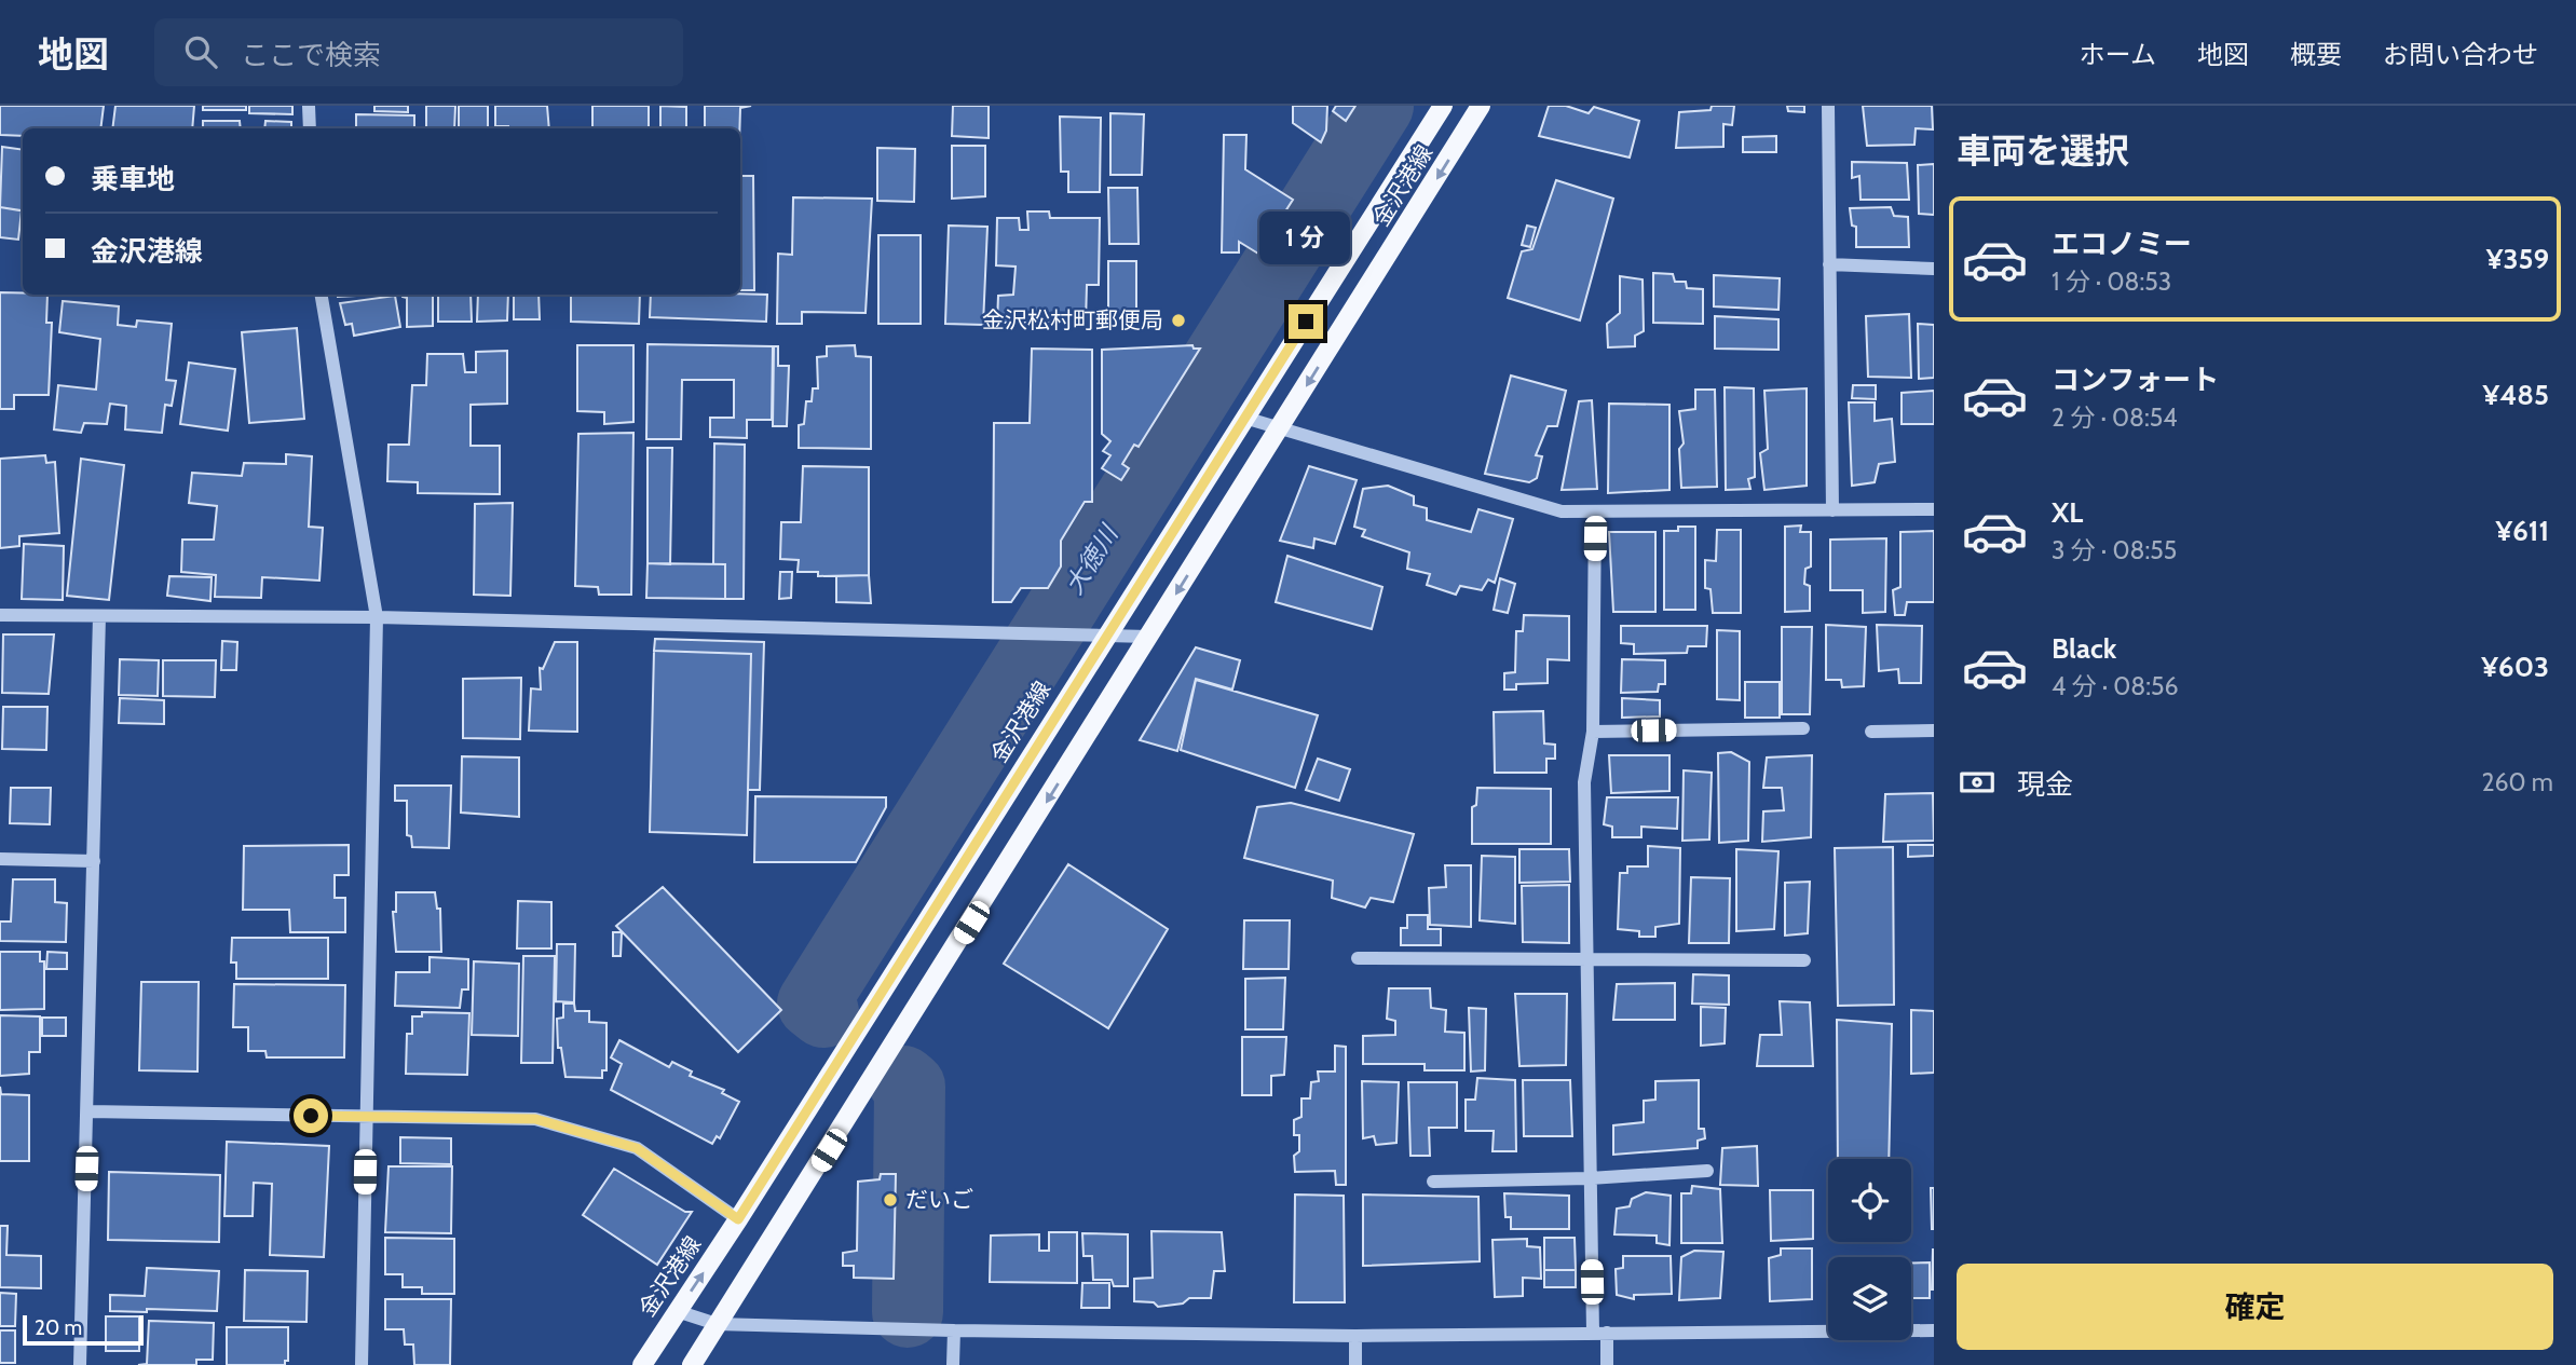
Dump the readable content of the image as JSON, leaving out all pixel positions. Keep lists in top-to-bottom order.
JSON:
{
  "streets": {
    "main road": ["金沢港線"]
  },
  "water": ["大徳川"],
  "places": ["金沢松村町郵便局", "だいご"],
  "scale_bar": "20 m",
  "page": {
    "header": "地図",
    "search": "ここで検索",
    "nav": [
      "ホーム",
      "地図",
      "概要",
      "お問い合わせ"
    ],
    "heading": "車両を選択",
    "banner": ["乗車地", "金沢港線"],
    "list": [
      {
        "name": "エコノミー",
        "note": "1 分 · 08:53",
        "value": "¥359"
      },
      {
        "name": "コンフォート",
        "note": "2 分 · 08:54",
        "value": "¥485"
      },
      {
        "name": "XL",
        "note": "3 分 · 08:55",
        "value": "¥611"
      },
      {
        "name": "Black",
        "note": "4 分 · 08:56",
        "value": "¥603"
      }
    ],
    "bubble": "1 分",
    "pay": ["現金", "260 m"],
    "buttons": "確定",
    "scale": "20 m"
  }
}
